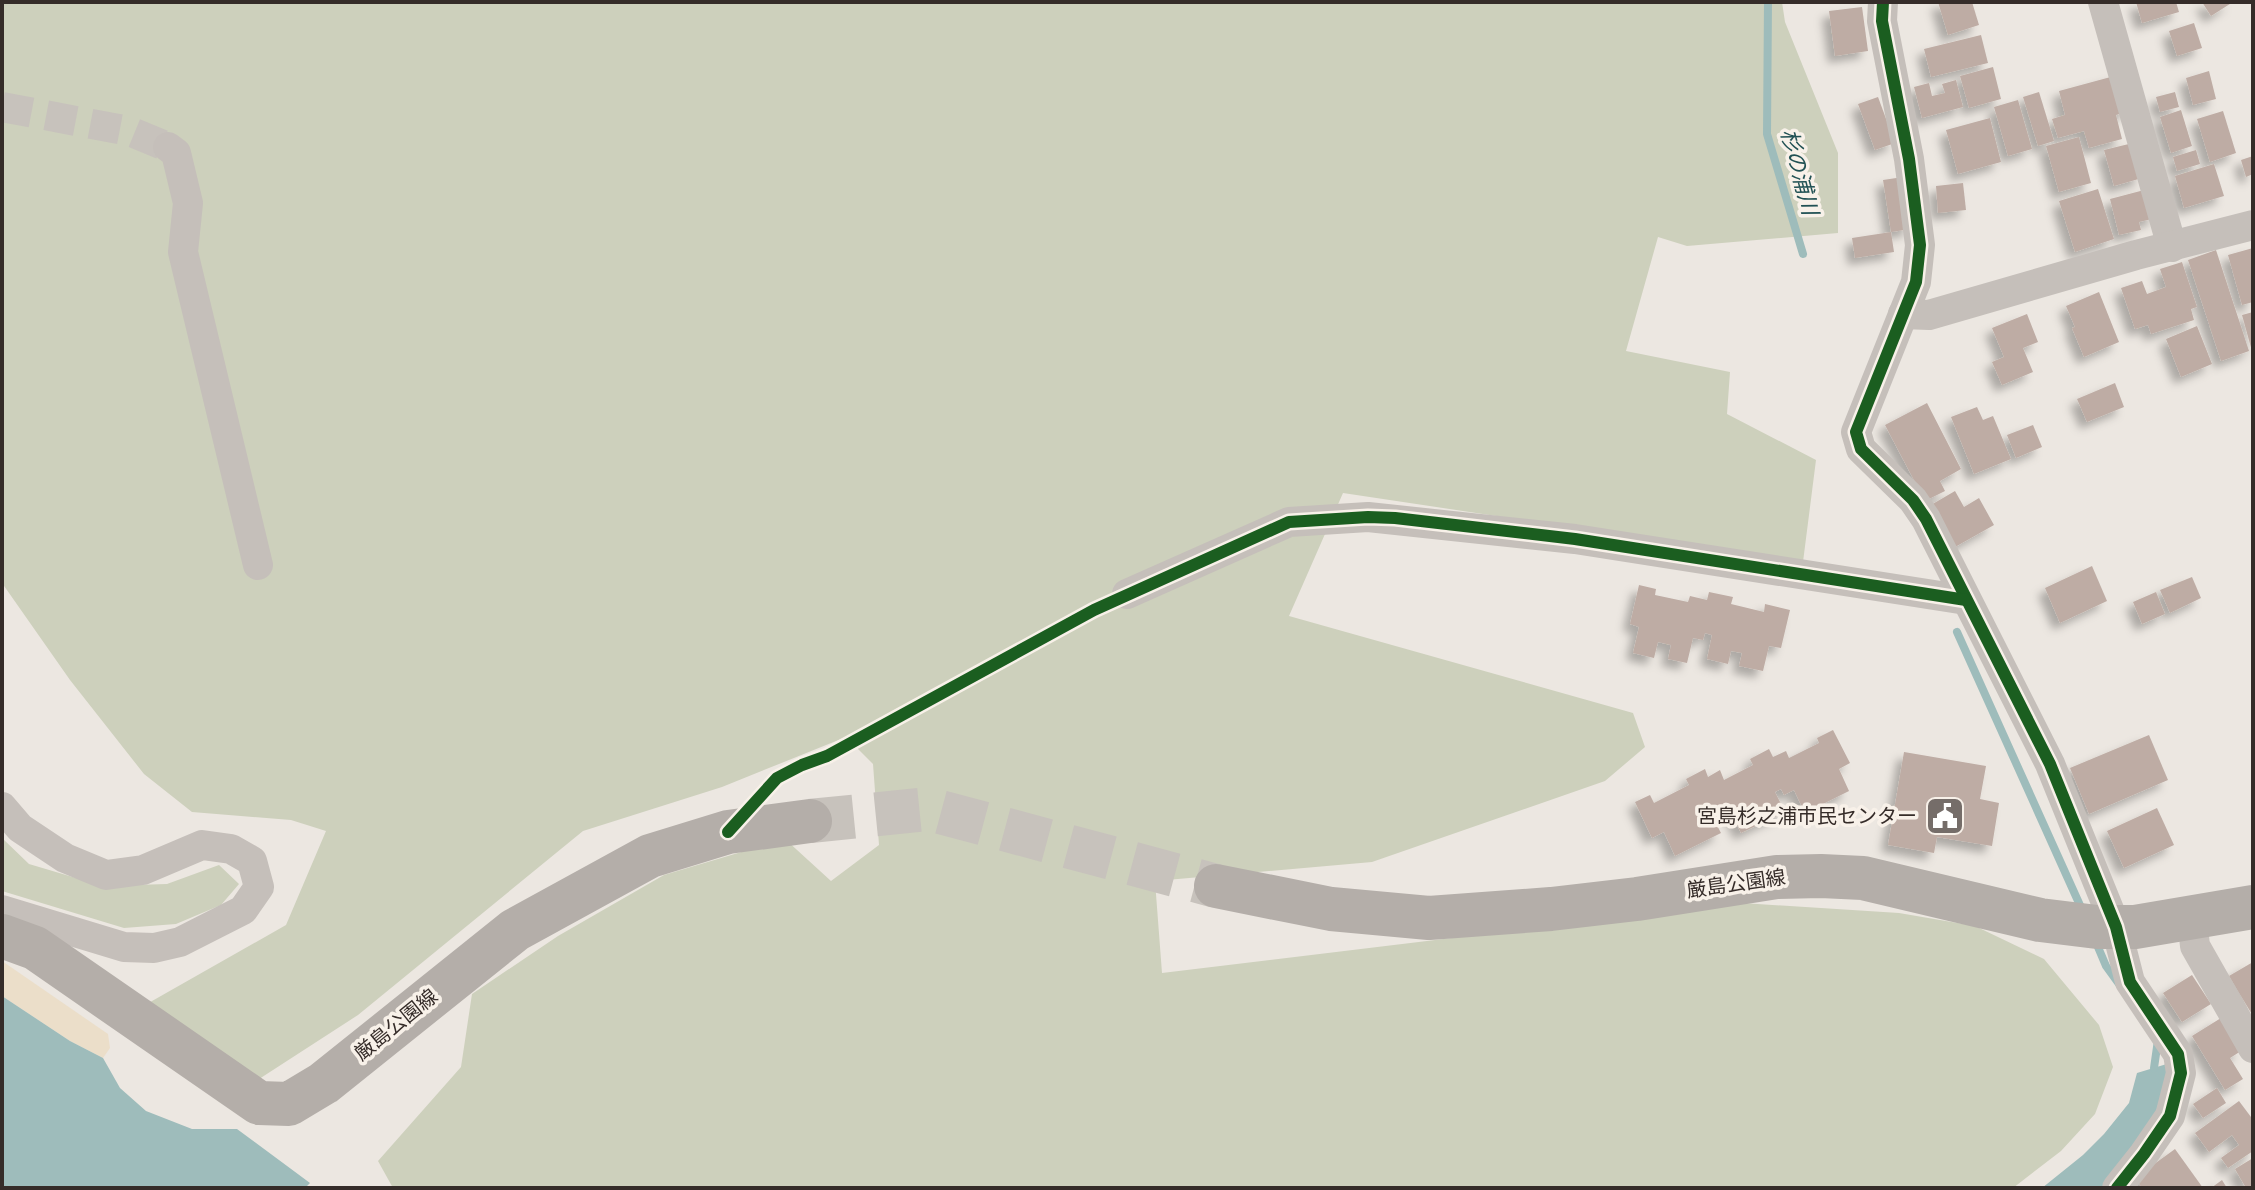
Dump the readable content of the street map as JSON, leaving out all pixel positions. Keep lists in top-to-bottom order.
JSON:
{
  "streets": {
    "main road": ["厳島公園線"]
  },
  "water": ["杉の浦川"],
  "places": {
    "public building": ["宮島杉之浦市民センター"]
  }
}
